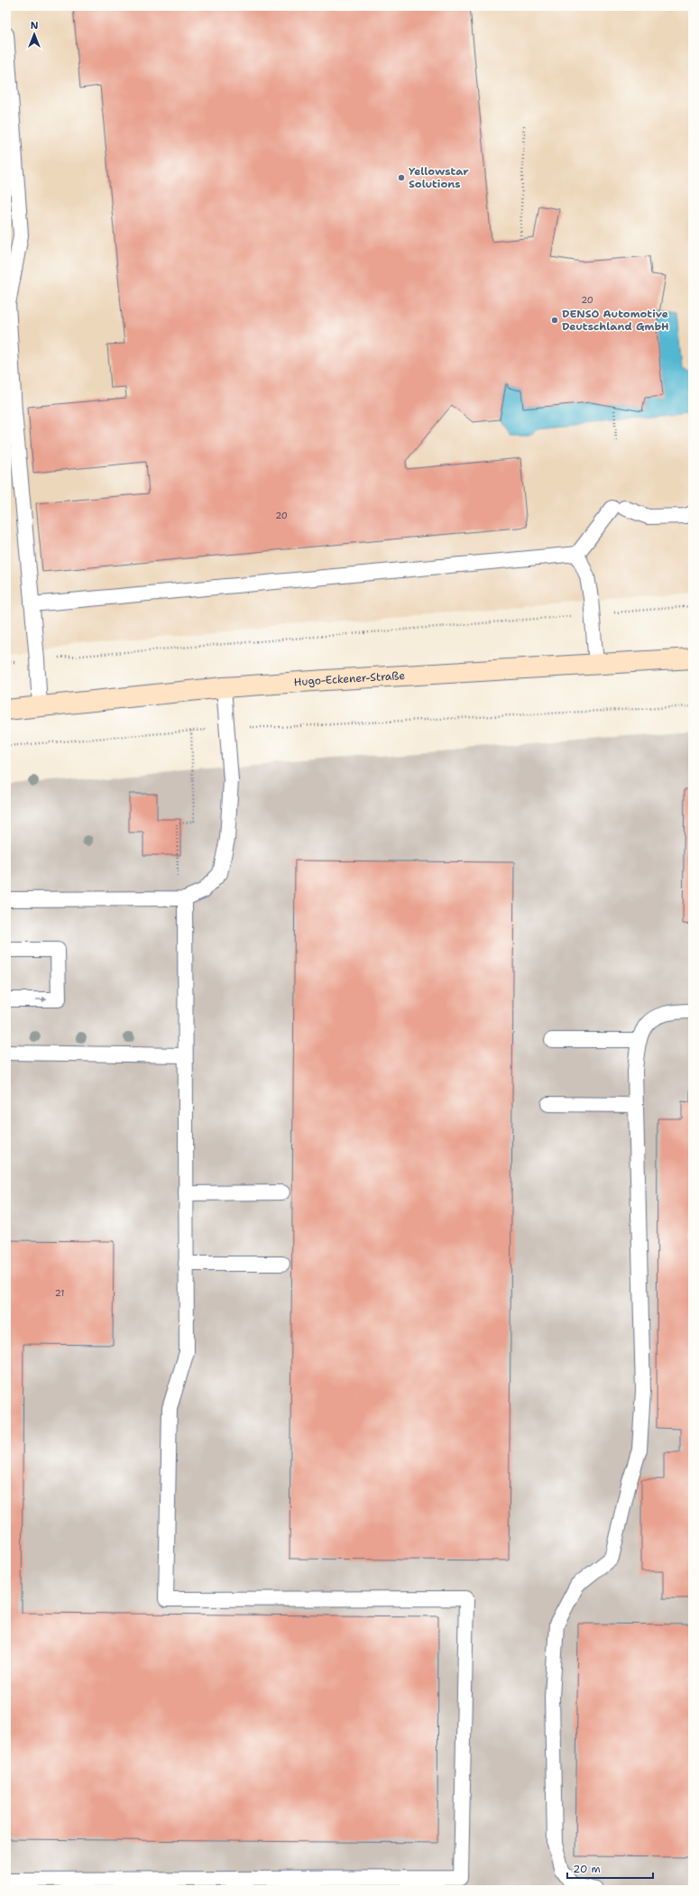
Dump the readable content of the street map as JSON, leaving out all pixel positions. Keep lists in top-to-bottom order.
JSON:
{
  "streets": {
    "main road": ["Hugo-Eckener-Straße"]
  },
  "places": ["Yellowstar Solutions", "DENSO Automotive Deutschland GmbH"],
  "house_numbers": ["20", "20", "21"],
  "scale_bar": "20 m",
  "north": "top"
}
